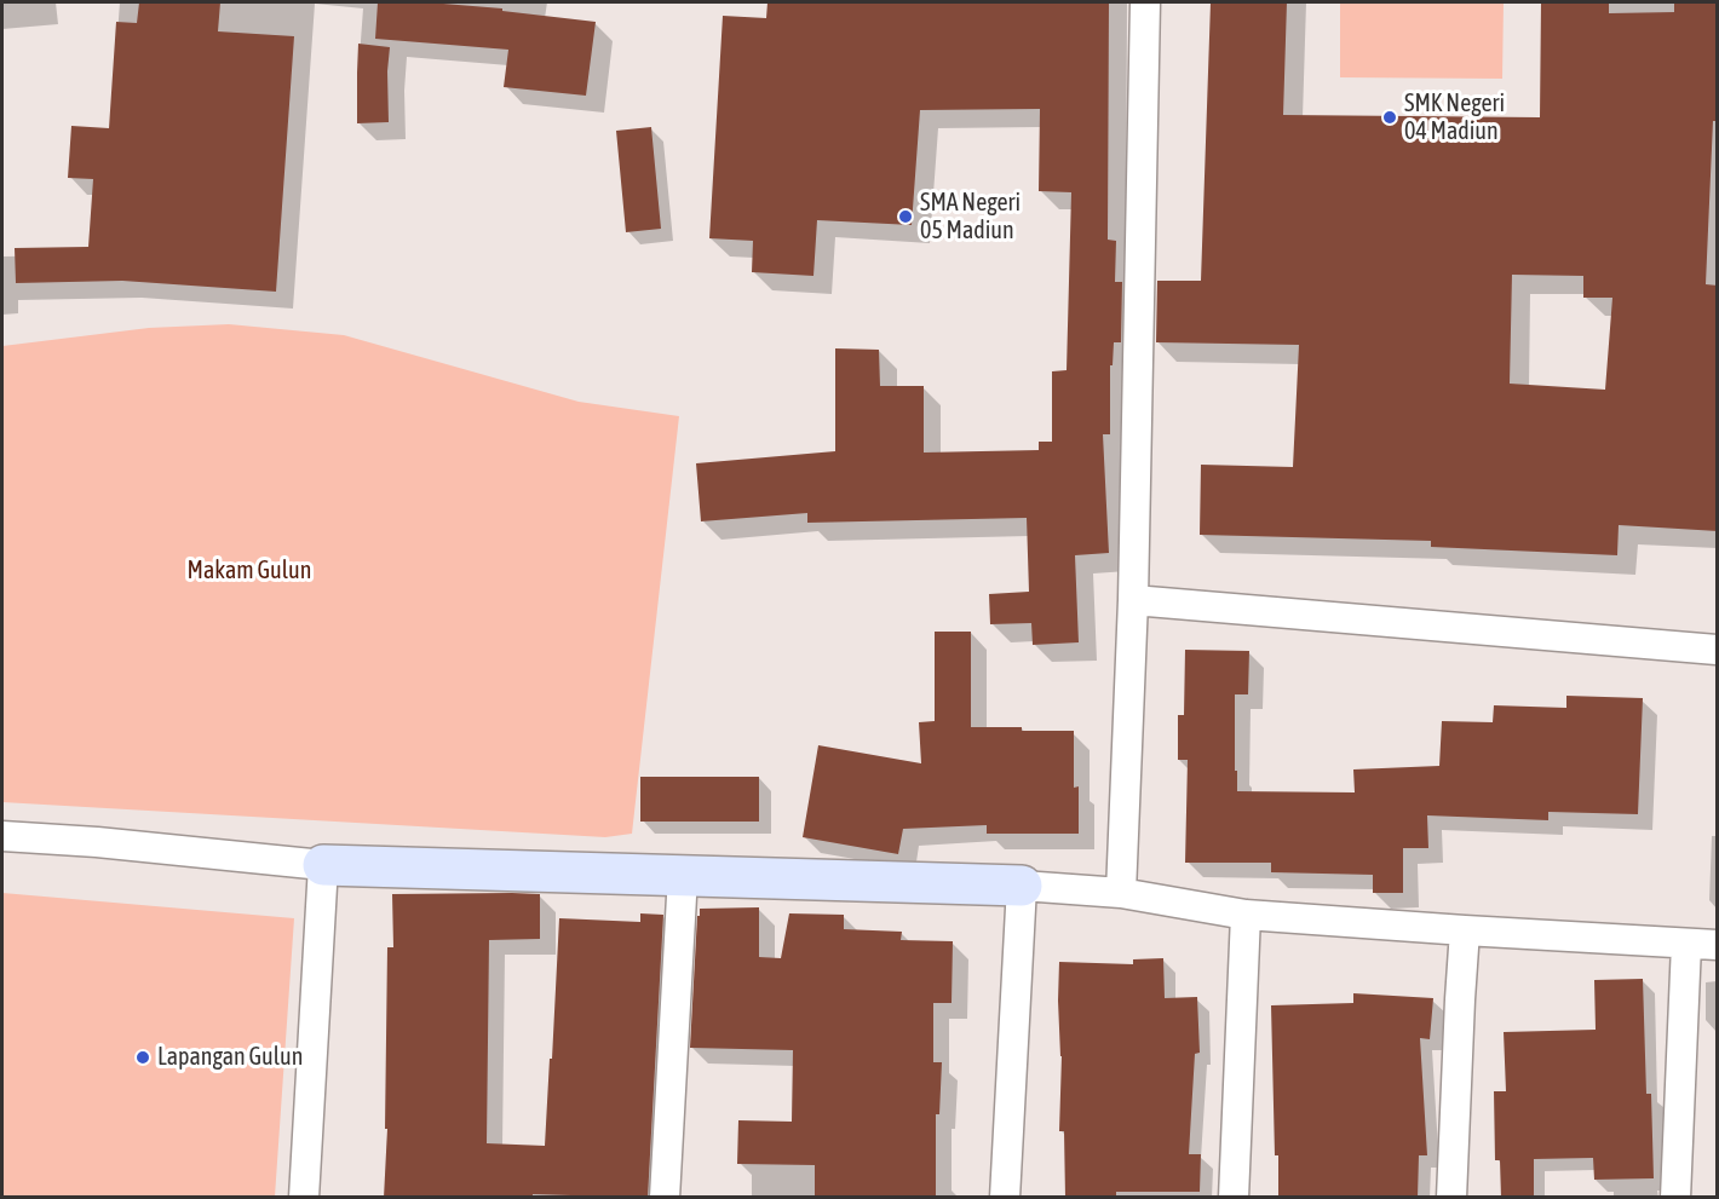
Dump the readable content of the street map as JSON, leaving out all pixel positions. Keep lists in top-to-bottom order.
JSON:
{
  "parks": ["Makam Gulun"],
  "places": ["SMK Negeri 04 Madiun", "SMA Negeri 05 Madiun", "Lapangan Gulun"]
}
